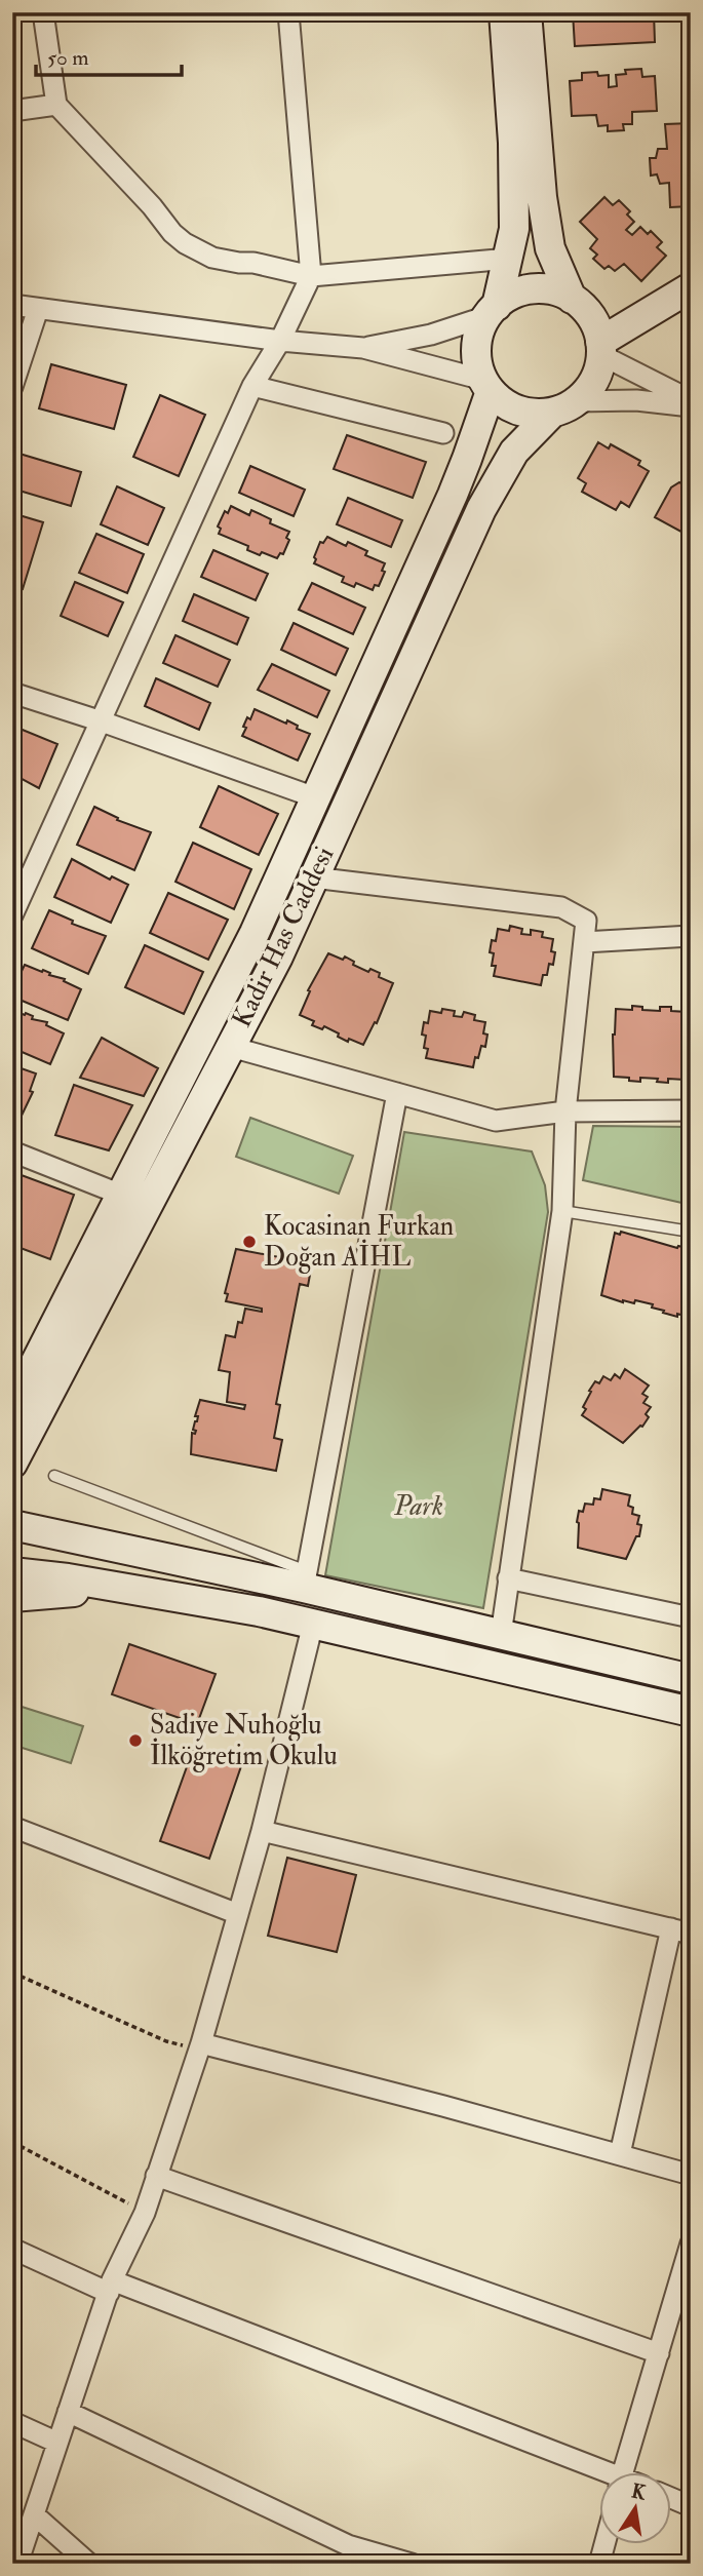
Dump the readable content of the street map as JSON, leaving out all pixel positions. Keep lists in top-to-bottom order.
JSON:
{
  "streets": {
    "street": ["Kadir Has Caddesi"]
  },
  "parks": ["Park"],
  "places": ["Kocasinan Furkan Doğan AİHL", "Sadiye Nuhoğlu İlköğretim Okulu"],
  "scale_bar": "50 m",
  "north": "top"
}
